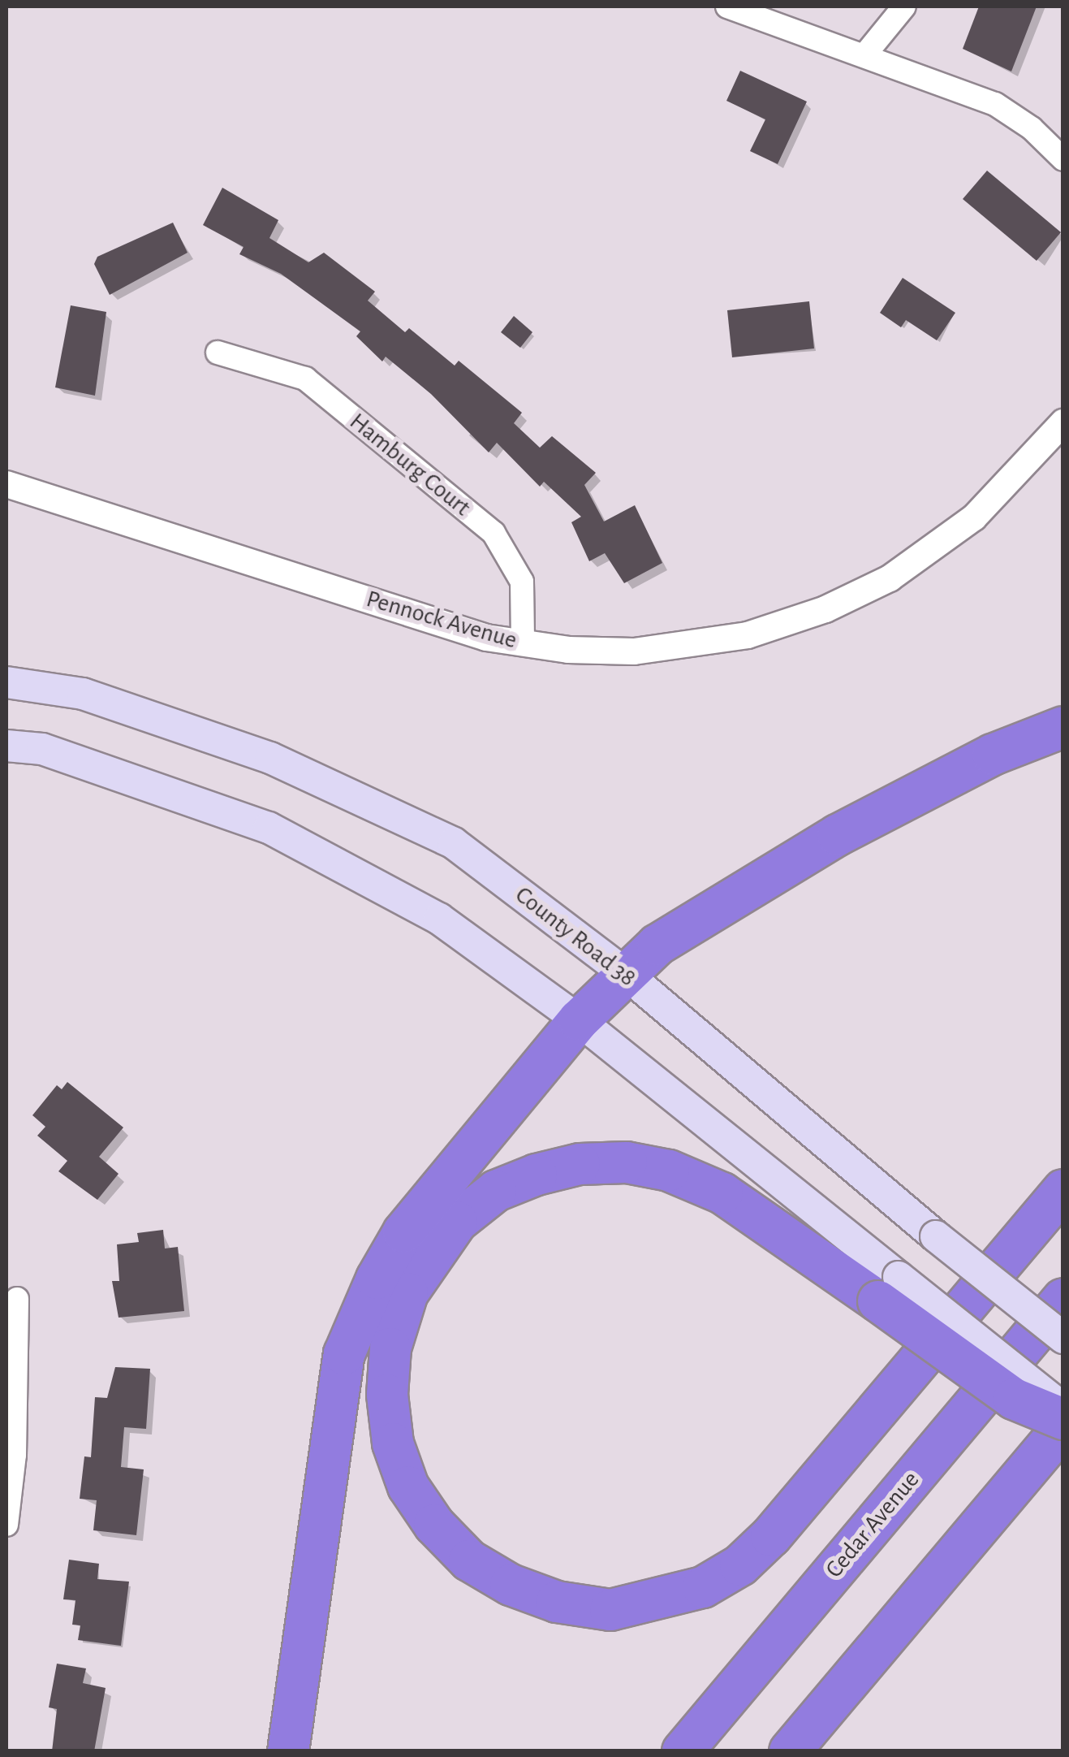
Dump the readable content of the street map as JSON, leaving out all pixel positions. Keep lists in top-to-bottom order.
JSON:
{
  "streets": {
    "highway": ["Cedar Avenue"],
    "main road": ["County Road 38"],
    "street": ["Hamburg Court", "Pennock Avenue"]
  },
  "crossings": [
    ["Hamburg Court", "Pennock Avenue"]
  ]
}
